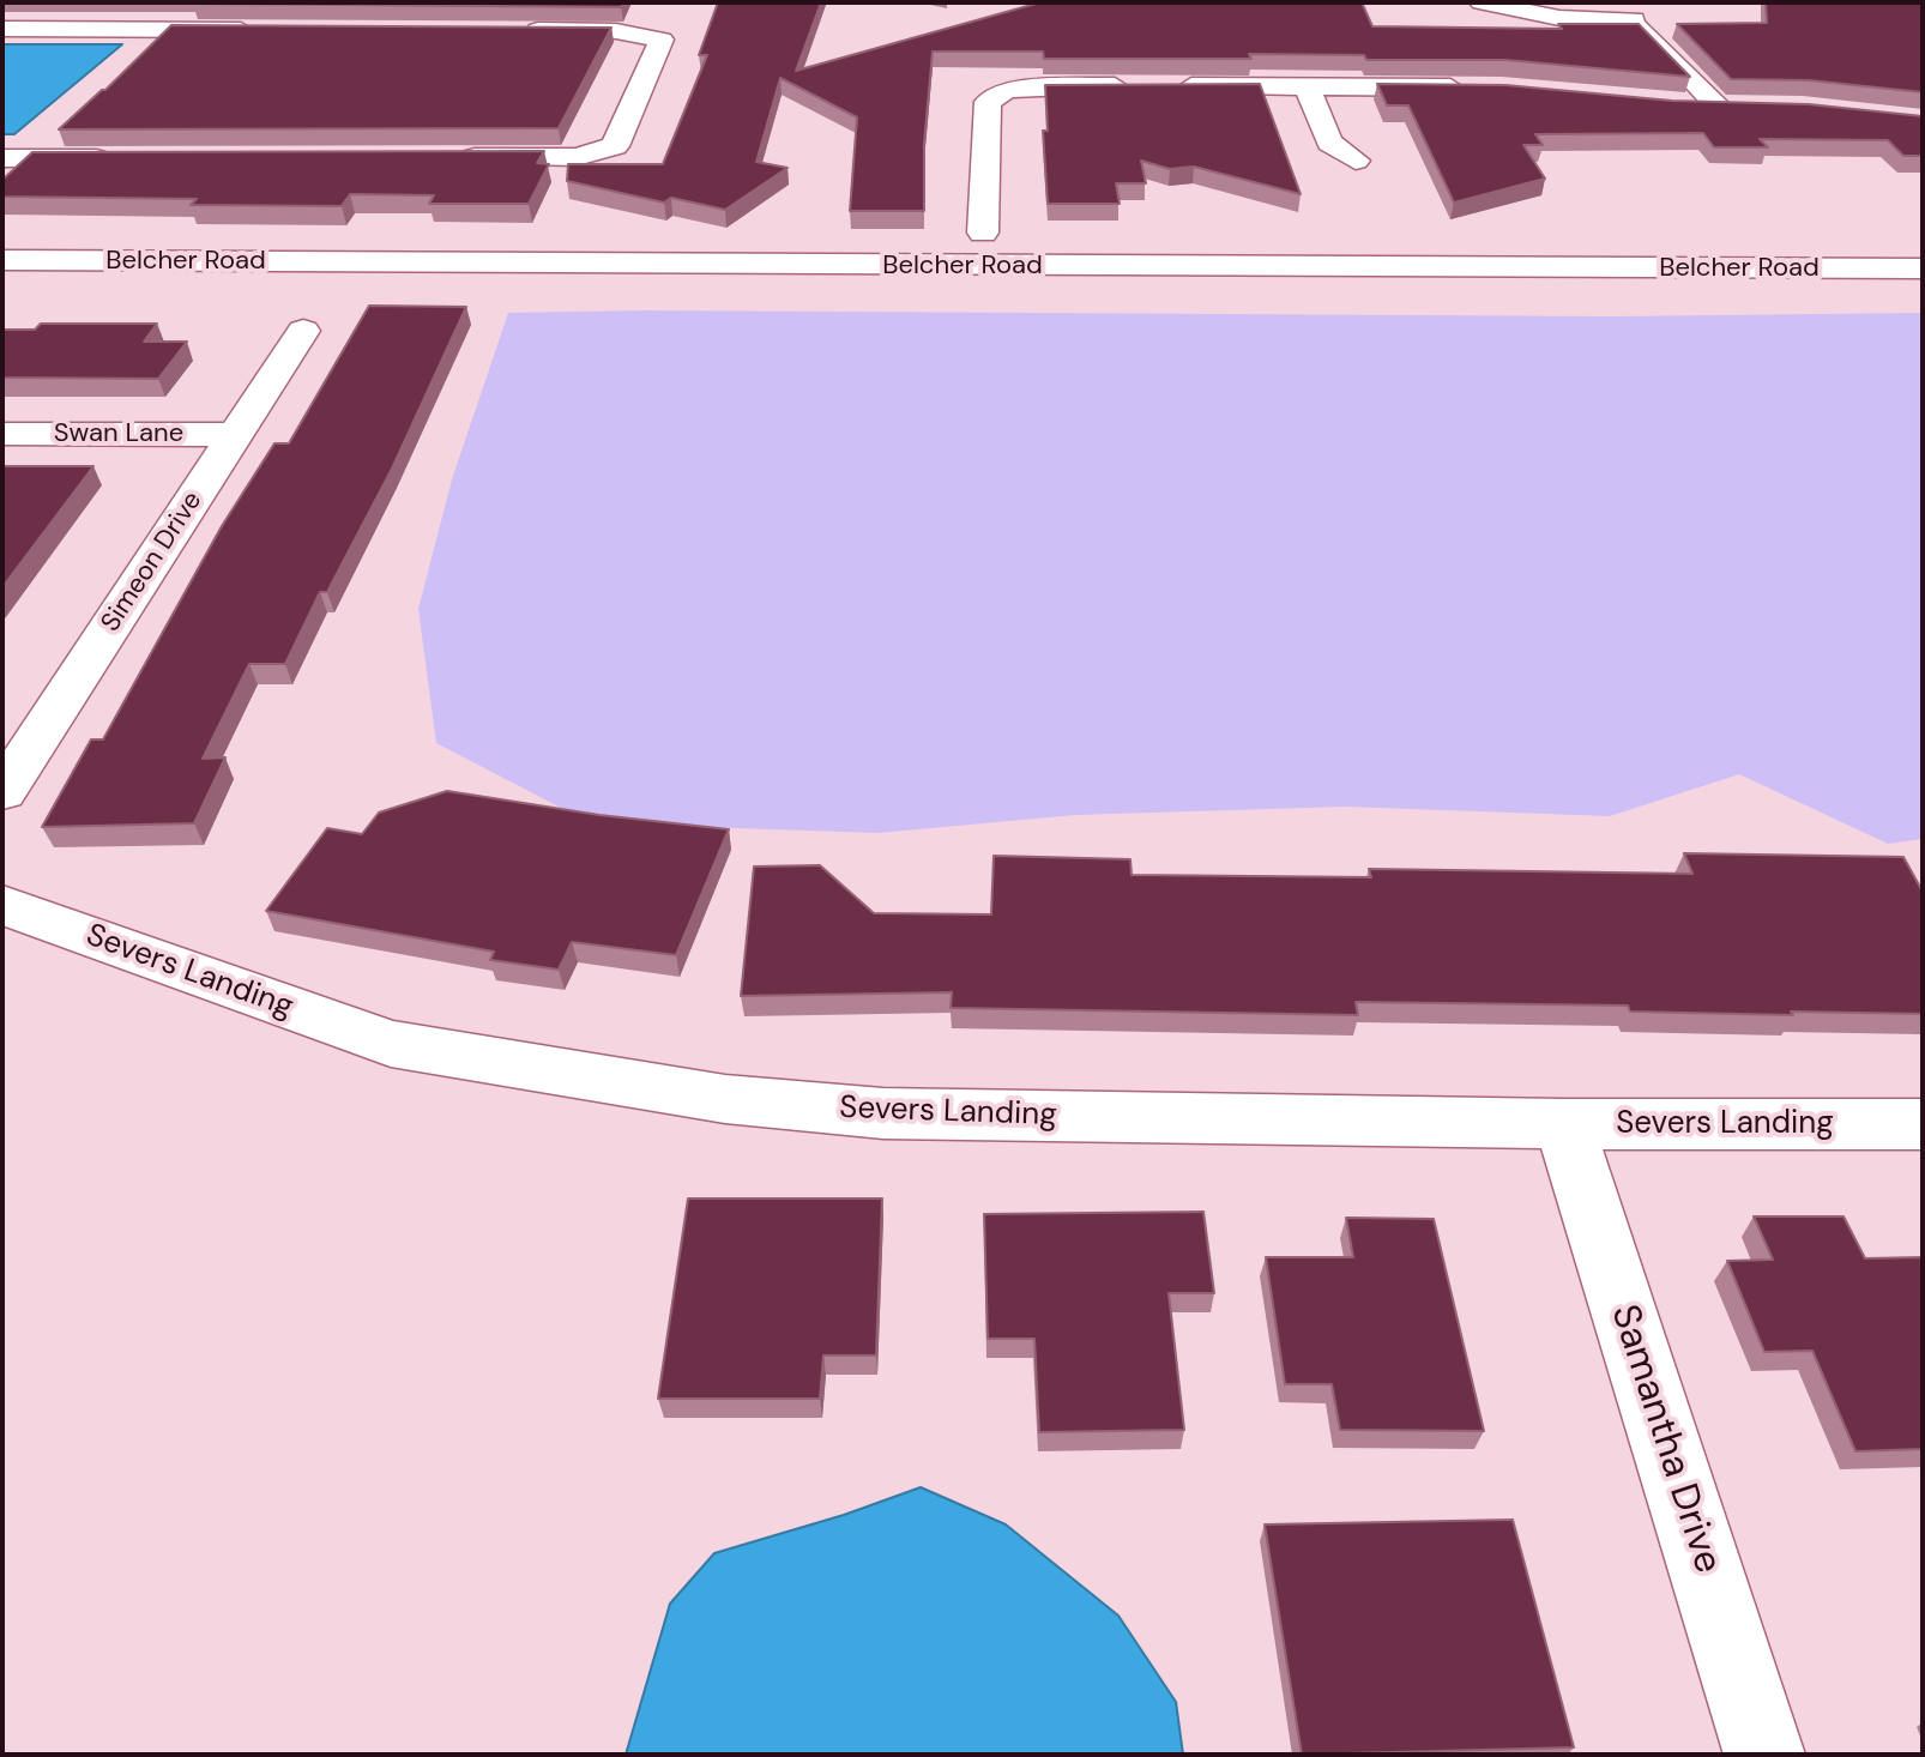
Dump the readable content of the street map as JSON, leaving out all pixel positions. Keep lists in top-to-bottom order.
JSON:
{
  "streets": {
    "street": [
      "Belcher Road",
      "Swan Lane",
      "Simeon Drive",
      "Severs Landing",
      "Samantha Drive"
    ]
  },
  "crossings": [
    ["Swan Lane", "Simeon Drive"],
    ["Severs Landing", "Samantha Drive"]
  ]
}
